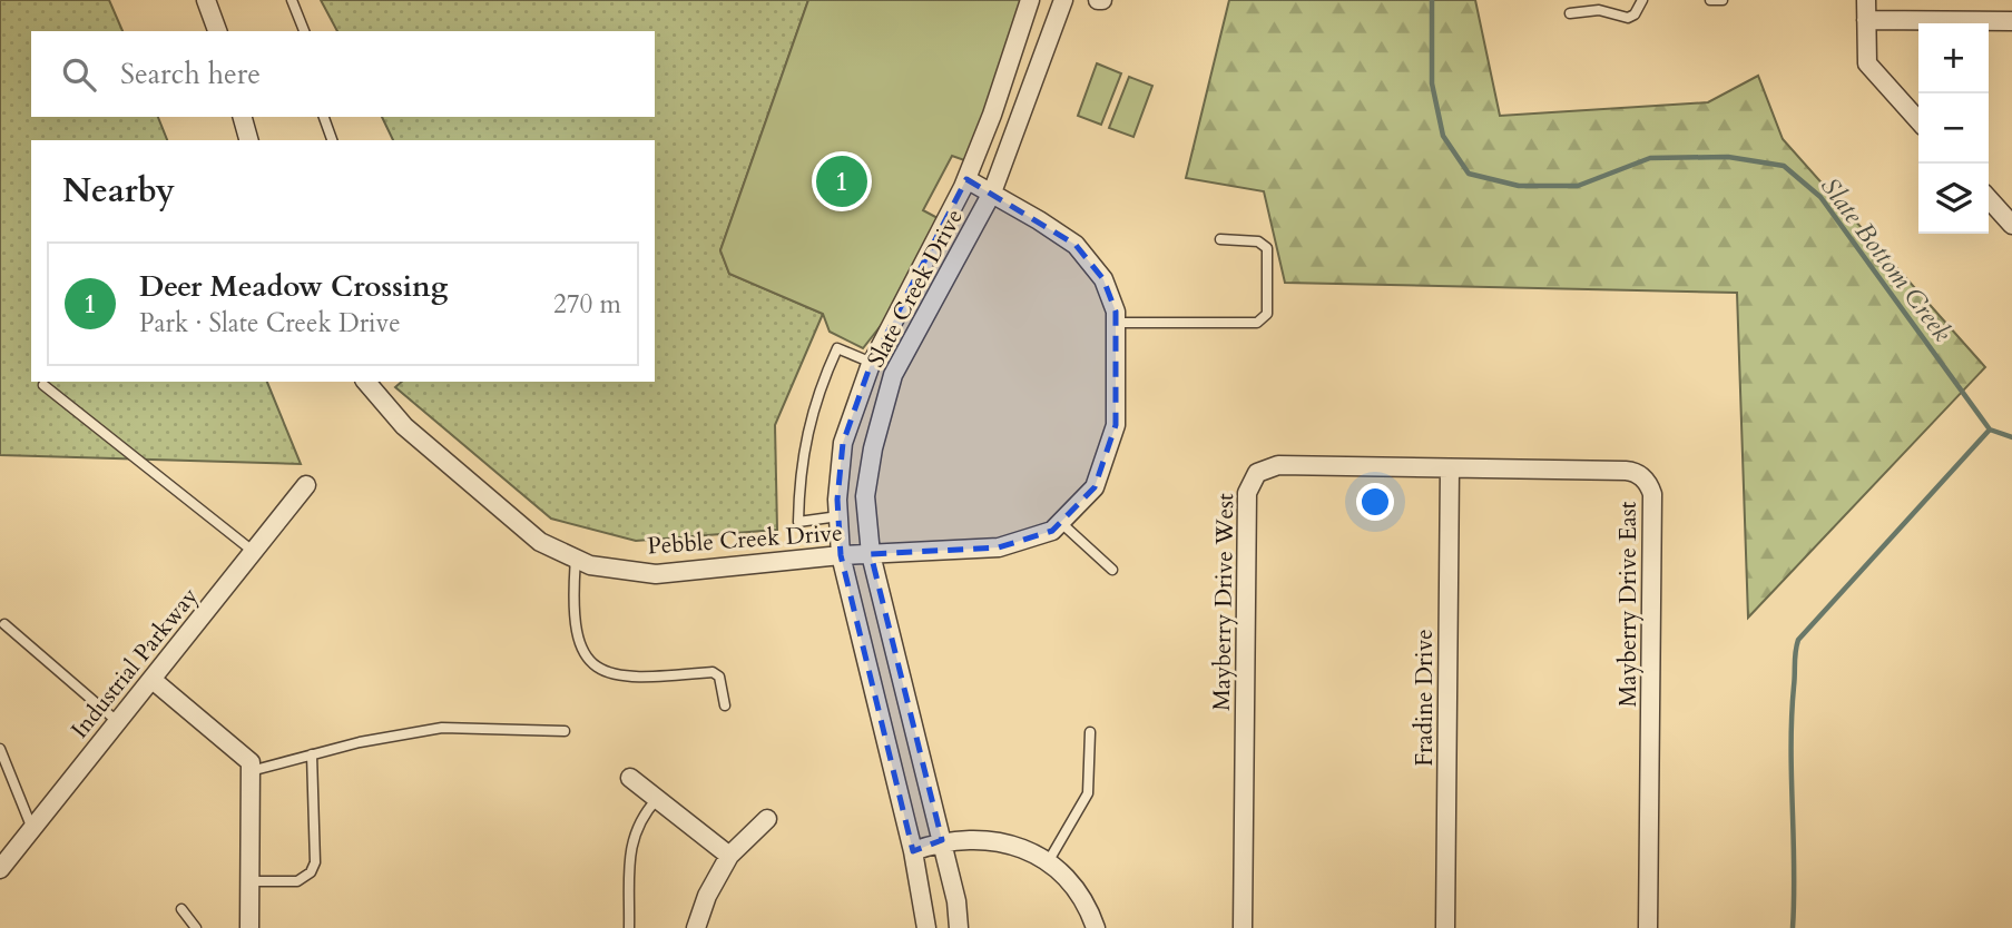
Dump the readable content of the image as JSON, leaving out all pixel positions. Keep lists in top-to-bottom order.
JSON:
{
  "streets": {
    "street": [
      "Slate Creek Drive",
      "Pebble Creek Drive",
      "Mayberry Drive West",
      "Mayberry Drive East",
      "Industrial Parkway",
      "Fradine Drive"
    ]
  },
  "crossings": [
    ["Slate Creek Drive", "Pebble Creek Drive"],
    ["Mayberry Drive West", "Mayberry Drive East"],
    ["Mayberry Drive West", "Fradine Drive"],
    ["Mayberry Drive East", "Fradine Drive"]
  ],
  "water": ["Slate Bottom Creek"],
  "page": {
    "map_buttons": ["+", "−"],
    "search": "Search here",
    "heading": "Nearby",
    "pins": "1",
    "list": [
      {
        "mark": "1",
        "name": "Deer Meadow Crossing",
        "note": "Park · Slate Creek Drive",
        "value": "270 m"
      }
    ]
  }
}
